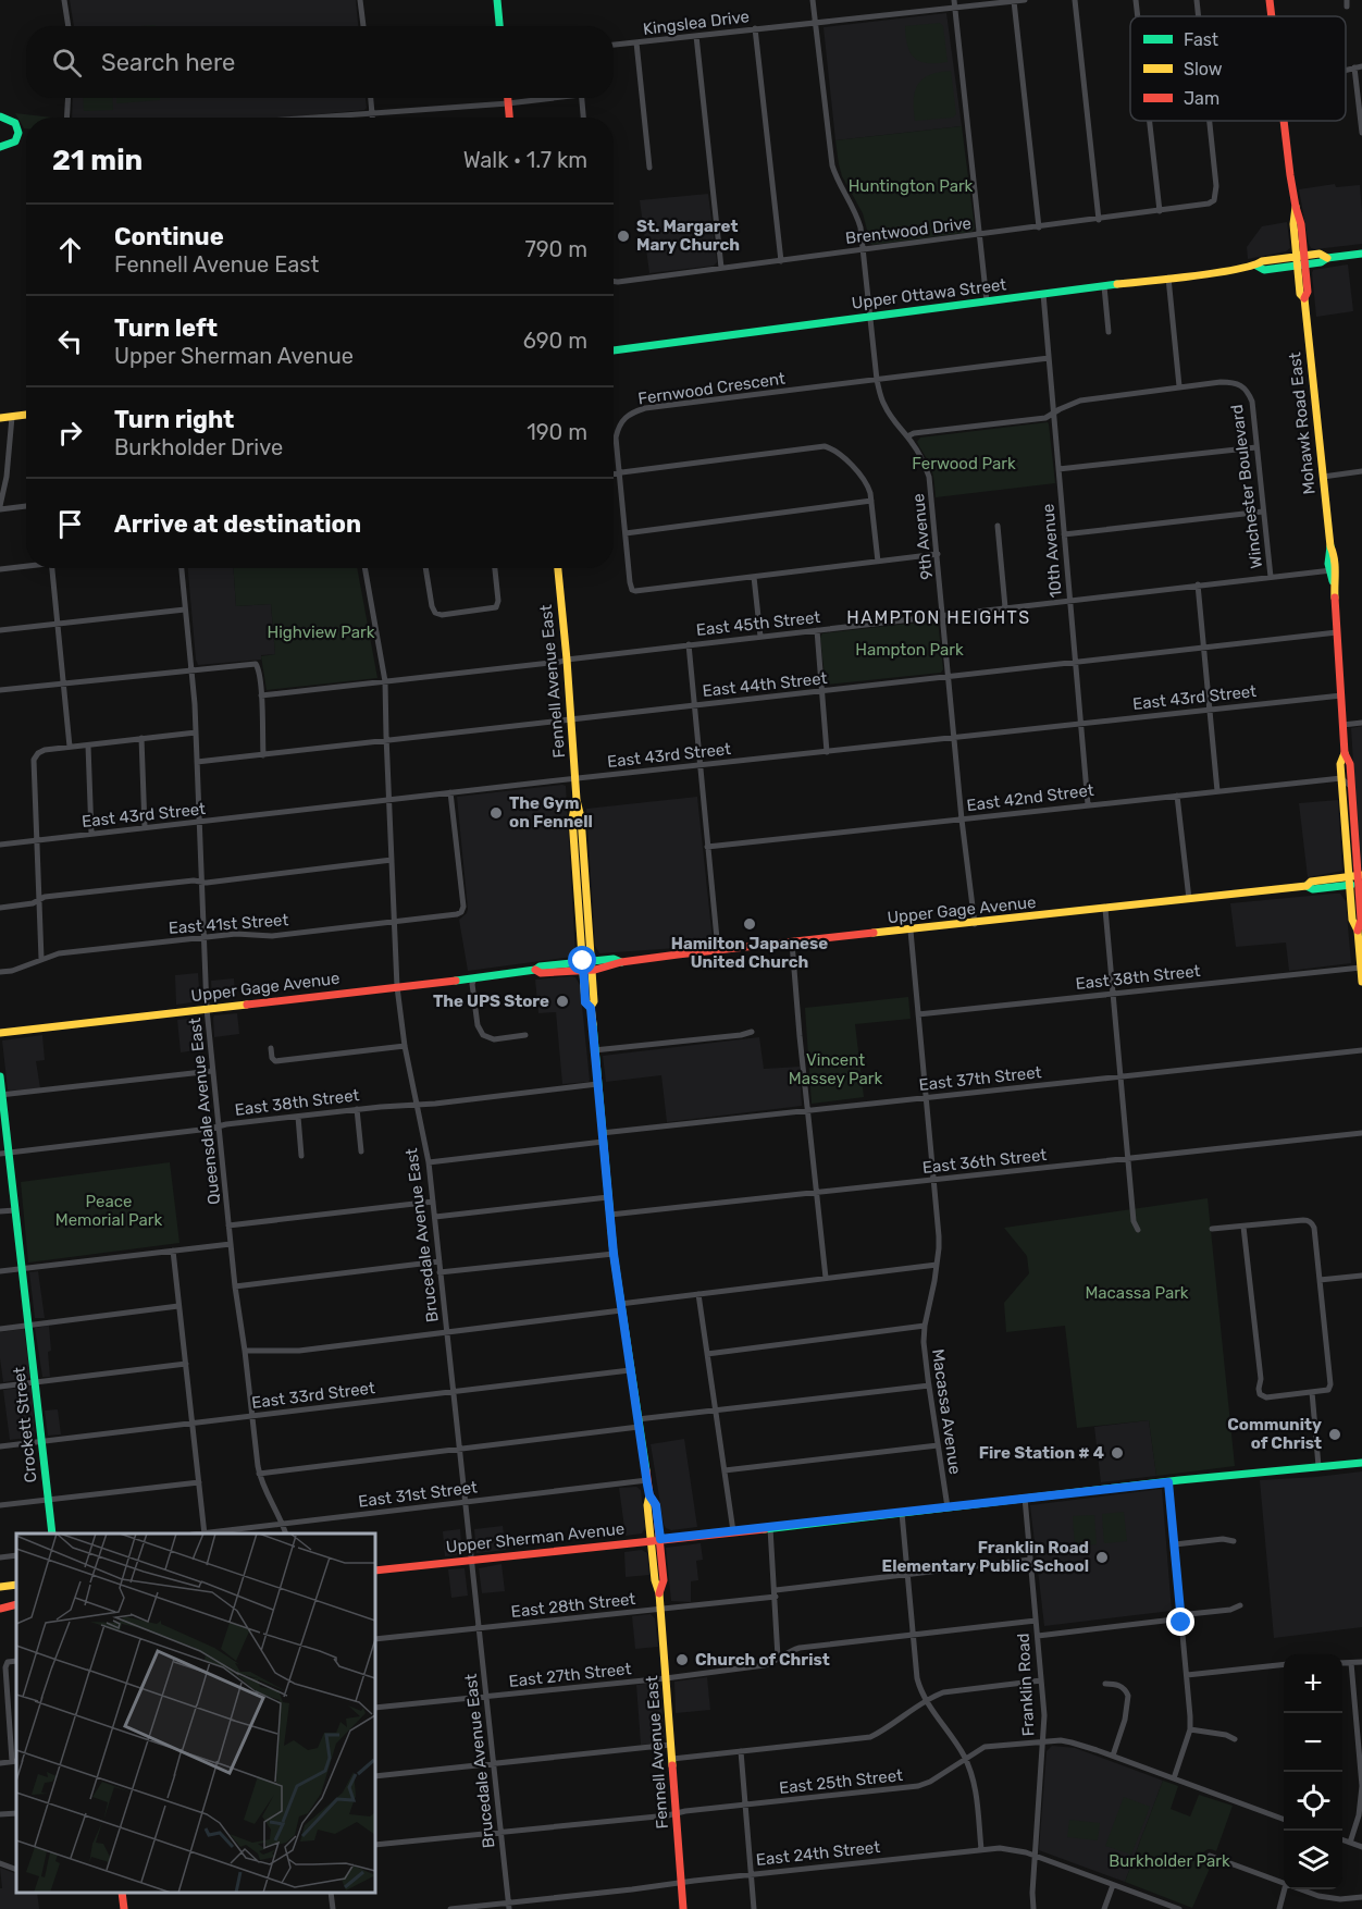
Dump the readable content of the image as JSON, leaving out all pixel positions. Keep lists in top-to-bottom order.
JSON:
{
  "streets": {
    "main road": [
      "Upper Ottawa Street",
      "Mohawk Road East",
      "Fennell Avenue East",
      "Upper Gage Avenue",
      "Crockett Street",
      "Upper Sherman Avenue"
    ],
    "street": [
      "Kingslea Drive",
      "Brentwood Drive",
      "Fernwood Crescent",
      "Winchester Boulevard",
      "9th Avenue",
      "10th Avenue",
      "East 45th Street",
      "East 44th Street",
      "East 43rd Street",
      "East 42nd Street",
      "East 41st Street",
      "East 38th Street",
      "East 37th Street",
      "Queensdale Avenue East",
      "East 36th Street",
      "Brucedale Avenue East",
      "East 33rd Street",
      "Macassa Avenue",
      "East 31st Street",
      "East 28th Street",
      "East 27th Street",
      "Franklin Road",
      "East 25th Street",
      "East 24th Street"
    ]
  },
  "crossings": [
    ["Kingslea Drive", "9th Avenue"],
    ["Brentwood Drive", "9th Avenue"],
    ["Upper Ottawa Street", "Mohawk Road East"],
    ["Upper Ottawa Street", "9th Avenue"],
    ["Upper Ottawa Street", "10th Avenue"],
    ["Fernwood Crescent", "9th Avenue"],
    ["Fernwood Crescent", "10th Avenue"],
    ["Mohawk Road East", "East 45th Street"],
    ["Mohawk Road East", "East 44th Street"],
    ["Mohawk Road East", "East 43rd Street"],
    ["Mohawk Road East", "East 42nd Street"],
    ["Mohawk Road East", "Upper Gage Avenue"],
    ["Mohawk Road East", "East 38th Street"],
    ["Winchester Boulevard", "9th Avenue"],
    ["Winchester Boulevard", "10th Avenue"],
    ["Winchester Boulevard", "East 45th Street"],
    ["9th Avenue", "East 45th Street"],
    ["9th Avenue", "East 44th Street"],
    ["9th Avenue", "East 43rd Street"],
    ["9th Avenue", "East 42nd Street"],
    ["9th Avenue", "Upper Gage Avenue"],
    ["10th Avenue", "East 45th Street"],
    ["10th Avenue", "East 44th Street"],
    ["10th Avenue", "East 43rd Street"],
    ["10th Avenue", "East 42nd Street"],
    ["East 45th Street", "Fennell Avenue East"],
    ["East 45th Street", "Brucedale Avenue East"],
    ["Fennell Avenue East", "East 44th Street"],
    ["Fennell Avenue East", "East 43rd Street"],
    ["Fennell Avenue East", "Upper Gage Avenue"],
    ["Fennell Avenue East", "East 38th Street"],
    ["Fennell Avenue East", "East 37th Street"],
    ["Fennell Avenue East", "East 36th Street"],
    ["Fennell Avenue East", "East 33rd Street"],
    ["Fennell Avenue East", "East 31st Street"],
    ["Fennell Avenue East", "Upper Sherman Avenue"],
    ["Fennell Avenue East", "East 28th Street"],
    ["Fennell Avenue East", "East 27th Street"],
    ["Fennell Avenue East", "East 25th Street"],
    ["Fennell Avenue East", "East 24th Street"],
    ["East 44th Street", "Queensdale Avenue East"],
    ["East 44th Street", "Brucedale Avenue East"],
    ["East 43rd Street", "East 41st Street"],
    ["East 43rd Street", "Queensdale Avenue East"],
    ["East 43rd Street", "Brucedale Avenue East"],
    ["Upper Gage Avenue", "Queensdale Avenue East"],
    ["Upper Gage Avenue", "Brucedale Avenue East"],
    ["Upper Gage Avenue", "Macassa Avenue"],
    ["East 41st Street", "Queensdale Avenue East"],
    ["East 41st Street", "Brucedale Avenue East"],
    ["East 38th Street", "Queensdale Avenue East"],
    ["East 38th Street", "Brucedale Avenue East"],
    ["East 38th Street", "Macassa Avenue"],
    ["East 38th Street", "Crockett Street"],
    ["East 37th Street", "Brucedale Avenue East"],
    ["East 37th Street", "Macassa Avenue"],
    ["Queensdale Avenue East", "East 33rd Street"],
    ["Queensdale Avenue East", "East 31st Street"],
    ["East 36th Street", "Macassa Avenue"],
    ["Brucedale Avenue East", "East 33rd Street"],
    ["Brucedale Avenue East", "East 31st Street"],
    ["Brucedale Avenue East", "Upper Sherman Avenue"],
    ["Brucedale Avenue East", "East 28th Street"],
    ["Brucedale Avenue East", "East 27th Street"],
    ["Brucedale Avenue East", "East 25th Street"],
    ["Brucedale Avenue East", "East 24th Street"],
    ["East 33rd Street", "Crockett Street"],
    ["Macassa Avenue", "Upper Sherman Avenue"],
    ["Upper Sherman Avenue", "Franklin Road"],
    ["East 28th Street", "Franklin Road"],
    ["East 27th Street", "Franklin Road"],
    ["Franklin Road", "East 25th Street"],
    ["Franklin Road", "East 24th Street"]
  ],
  "districts": ["HAMPTON HEIGHTS"],
  "parks": [
    "Huntington Park",
    "Ferwood Park",
    "Highview Park",
    "Hampton Park",
    "Vincent Massey Park",
    "Peace Memorial Park",
    "Macassa Park",
    "Burkholder Park"
  ],
  "places": [
    "St. Margaret Mary Church",
    "The Gym on Fennell",
    "Hamilton Japanese United Church",
    "The UPS Store",
    "Community of Christ",
    "Fire Station # 4",
    "Franklin Road Elementary Public School",
    "Church of Christ"
  ],
  "legend": ["Fast", "Slow", "Jam"],
  "page": {
    "search": "Search here",
    "heading": ["21 min", "Walk · 1.7 km"],
    "list": [
      ["Continue", "Fennell Avenue East", "790 m"],
      ["Turn left", "Upper Sherman Avenue", "690 m"],
      ["Turn right", "Burkholder Drive", "190 m"],
      "Arrive at destination"
    ],
    "map_buttons": ["+", "−"]
  }
}
